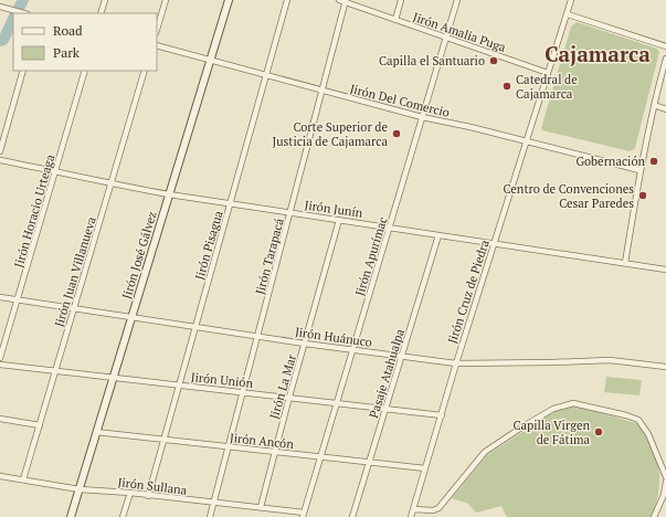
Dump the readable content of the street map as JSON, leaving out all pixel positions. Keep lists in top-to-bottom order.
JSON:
{
  "streets": {
    "street": [
      "Jirón Amalia Puga",
      "Jirón Del Comercio",
      "Jirón Junín",
      "Jirón Horacio Urteaga",
      "Jirón Pisagua",
      "Jirón José Gálvez",
      "Jirón Tarapacá",
      "Jirón Apurímac",
      "Jirón Juan Villanueva",
      "Jirón Cruz de Piedra",
      "Jirón Huánuco",
      "Pasaje Atahualpa",
      "Jirón Unión",
      "Jirón La Mar",
      "Jirón Ancón",
      "Jirón Sullana"
    ]
  },
  "crossings": [
    ["Jirón Amalia Puga", "Jirón Tarapacá"],
    ["Jirón Amalia Puga", "Jirón Apurímac"],
    ["Jirón Amalia Puga", "Jirón Cruz de Piedra"],
    ["Jirón Del Comercio", "Jirón Pisagua"],
    ["Jirón Del Comercio", "Jirón José Gálvez"],
    ["Jirón Del Comercio", "Jirón Tarapacá"],
    ["Jirón Del Comercio", "Jirón Apurímac"],
    ["Jirón Del Comercio", "Jirón Cruz de Piedra"],
    ["Jirón Junín", "Jirón Horacio Urteaga"],
    ["Jirón Junín", "Jirón Pisagua"],
    ["Jirón Junín", "Jirón José Gálvez"],
    ["Jirón Junín", "Jirón Tarapacá"],
    ["Jirón Junín", "Jirón Apurímac"],
    ["Jirón Junín", "Jirón Juan Villanueva"],
    ["Jirón Junín", "Jirón Cruz de Piedra"],
    ["Jirón Junín", "Pasaje Atahualpa"],
    ["Jirón Junín", "Jirón La Mar"],
    ["Jirón Horacio Urteaga", "Jirón Huánuco"],
    ["Jirón Pisagua", "Jirón Huánuco"],
    ["Jirón Pisagua", "Jirón Unión"],
    ["Jirón Pisagua", "Jirón Ancón"],
    ["Jirón Pisagua", "Jirón Sullana"],
    ["Jirón José Gálvez", "Jirón Huánuco"],
    ["Jirón José Gálvez", "Jirón Unión"],
    ["Jirón José Gálvez", "Jirón Ancón"],
    ["Jirón José Gálvez", "Jirón Sullana"],
    ["Jirón Tarapacá", "Jirón Huánuco"],
    ["Jirón Tarapacá", "Jirón Unión"],
    ["Jirón Tarapacá", "Jirón Ancón"],
    ["Jirón Tarapacá", "Jirón Sullana"],
    ["Jirón Apurímac", "Jirón Huánuco"],
    ["Jirón Apurímac", "Jirón Unión"],
    ["Jirón Apurímac", "Jirón Ancón"],
    ["Jirón Apurímac", "Jirón Sullana"],
    ["Jirón Juan Villanueva", "Jirón Huánuco"],
    ["Jirón Juan Villanueva", "Jirón Unión"],
    ["Jirón Juan Villanueva", "Jirón Sullana"],
    ["Jirón Cruz de Piedra", "Jirón Huánuco"],
    ["Jirón Cruz de Piedra", "Jirón Unión"],
    ["Jirón Cruz de Piedra", "Jirón Ancón"],
    ["Jirón Huánuco", "Pasaje Atahualpa"],
    ["Jirón Huánuco", "Jirón La Mar"],
    ["Pasaje Atahualpa", "Jirón Unión"],
    ["Pasaje Atahualpa", "Jirón Ancón"],
    ["Jirón Unión", "Jirón La Mar"],
    ["Jirón La Mar", "Jirón Ancón"],
    ["Jirón La Mar", "Jirón Sullana"]
  ],
  "districts": ["Cajamarca"],
  "places": [
    "Capilla el Santuario",
    "Catedral de Cajamarca",
    "Corte Superior de Justicia de Cajamarca",
    "Gobernación",
    "Centro de Convenciones Cesar Paredes",
    "Capilla Virgen de Fátima"
  ],
  "legend": ["Road", "Park"]
}
